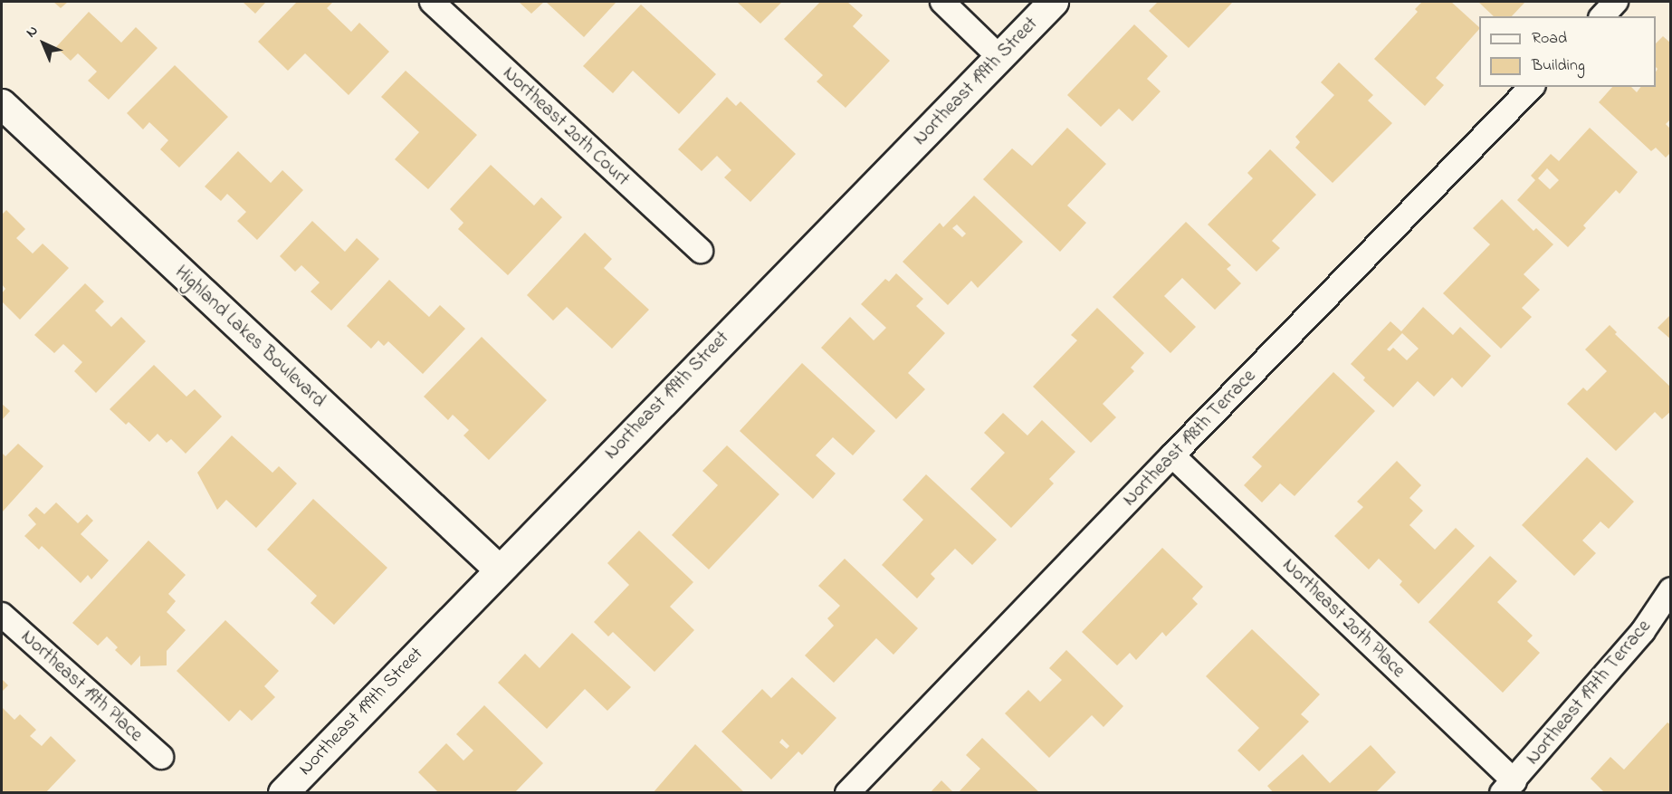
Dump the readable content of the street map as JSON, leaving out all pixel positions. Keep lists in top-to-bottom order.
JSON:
{
  "streets": {
    "street": [
      "Northeast 199th Street",
      "Northeast 20th Court",
      "Highland Lakes Boulevard",
      "Northeast 198th Terrace",
      "Northeast 20th Place",
      "Northeast 19th Place",
      "Northeast 197th Terrace"
    ]
  },
  "crossings": [
    ["Northeast 199th Street", "Highland Lakes Boulevard"],
    ["Northeast 198th Terrace", "Northeast 20th Place"],
    ["Northeast 20th Place", "Northeast 197th Terrace"]
  ],
  "legend": ["Road", "Building"],
  "north": "top left"
}
